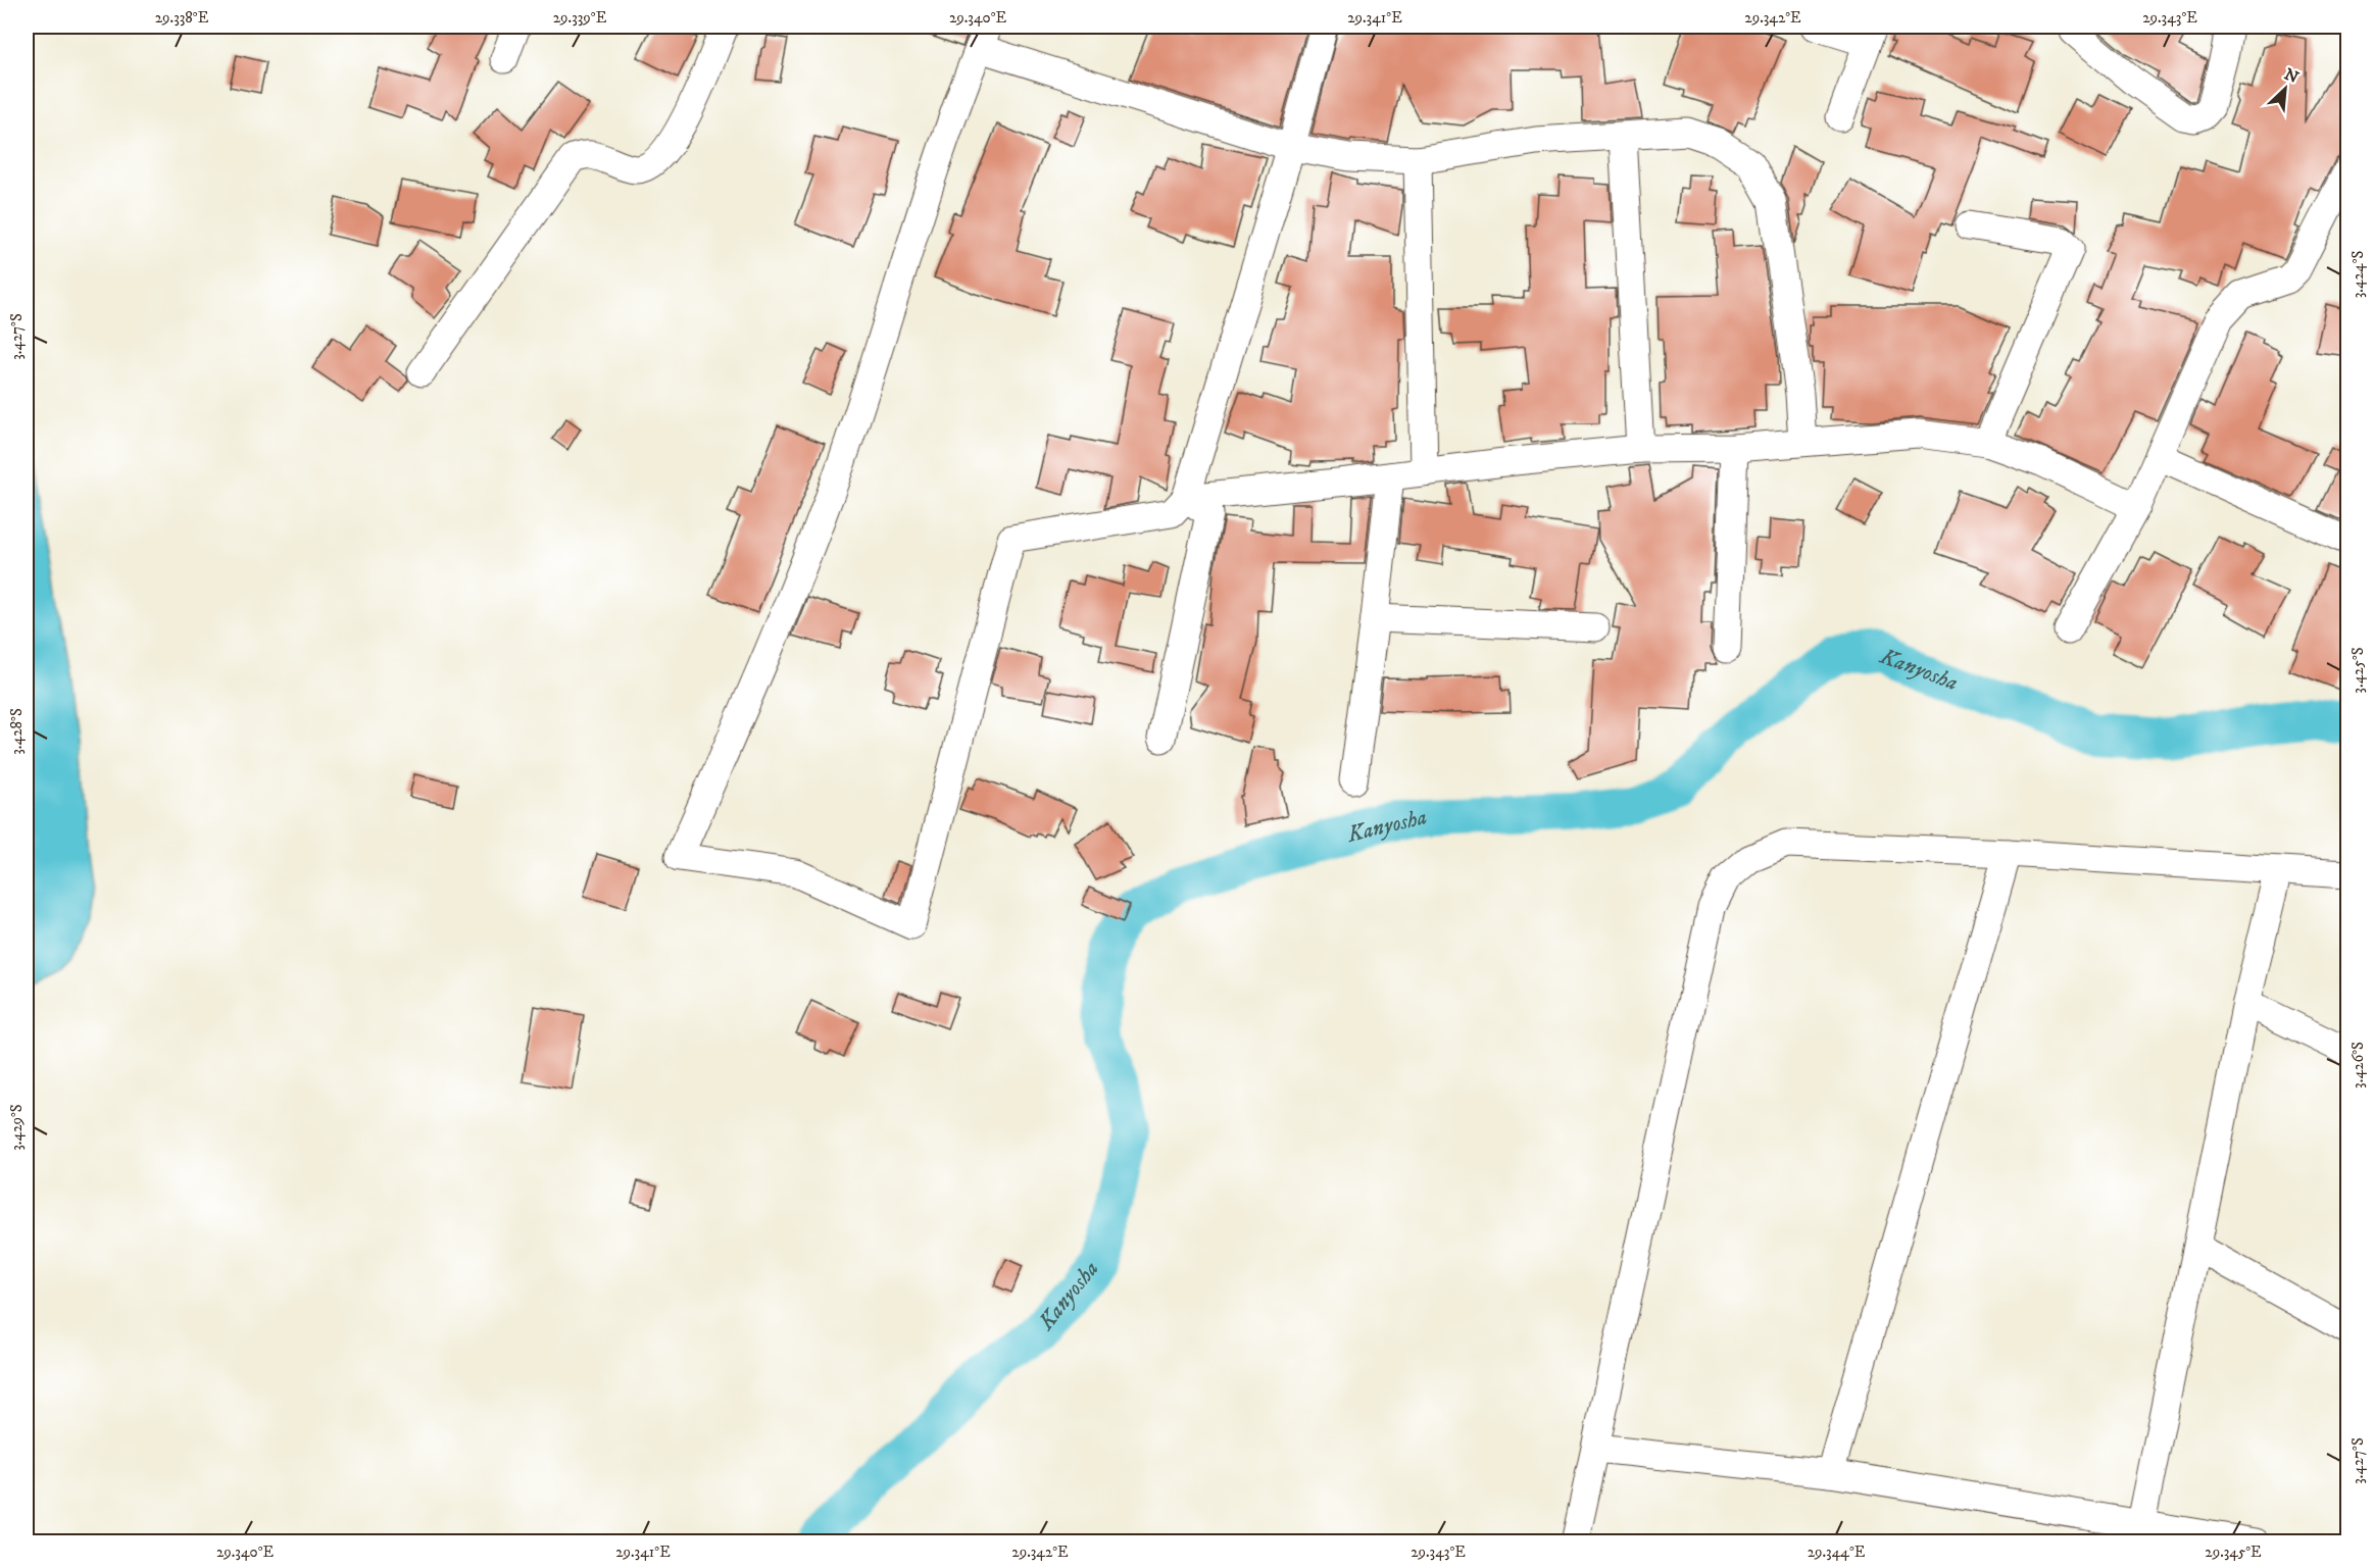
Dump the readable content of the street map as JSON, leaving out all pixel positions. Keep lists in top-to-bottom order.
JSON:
{
  "water": ["Kanyosha"],
  "north": "top right",
  "coordinates": [
    "29.338°E",
    "29.339°E",
    "29.340°E",
    "29.341°E",
    "29.342°E",
    "29.343°E",
    "3.424°S",
    "3.427°S",
    "3.425°S",
    "3.428°S",
    "3.426°S",
    "3.429°S",
    "29.344°E",
    "29.345°E"
  ]
}
